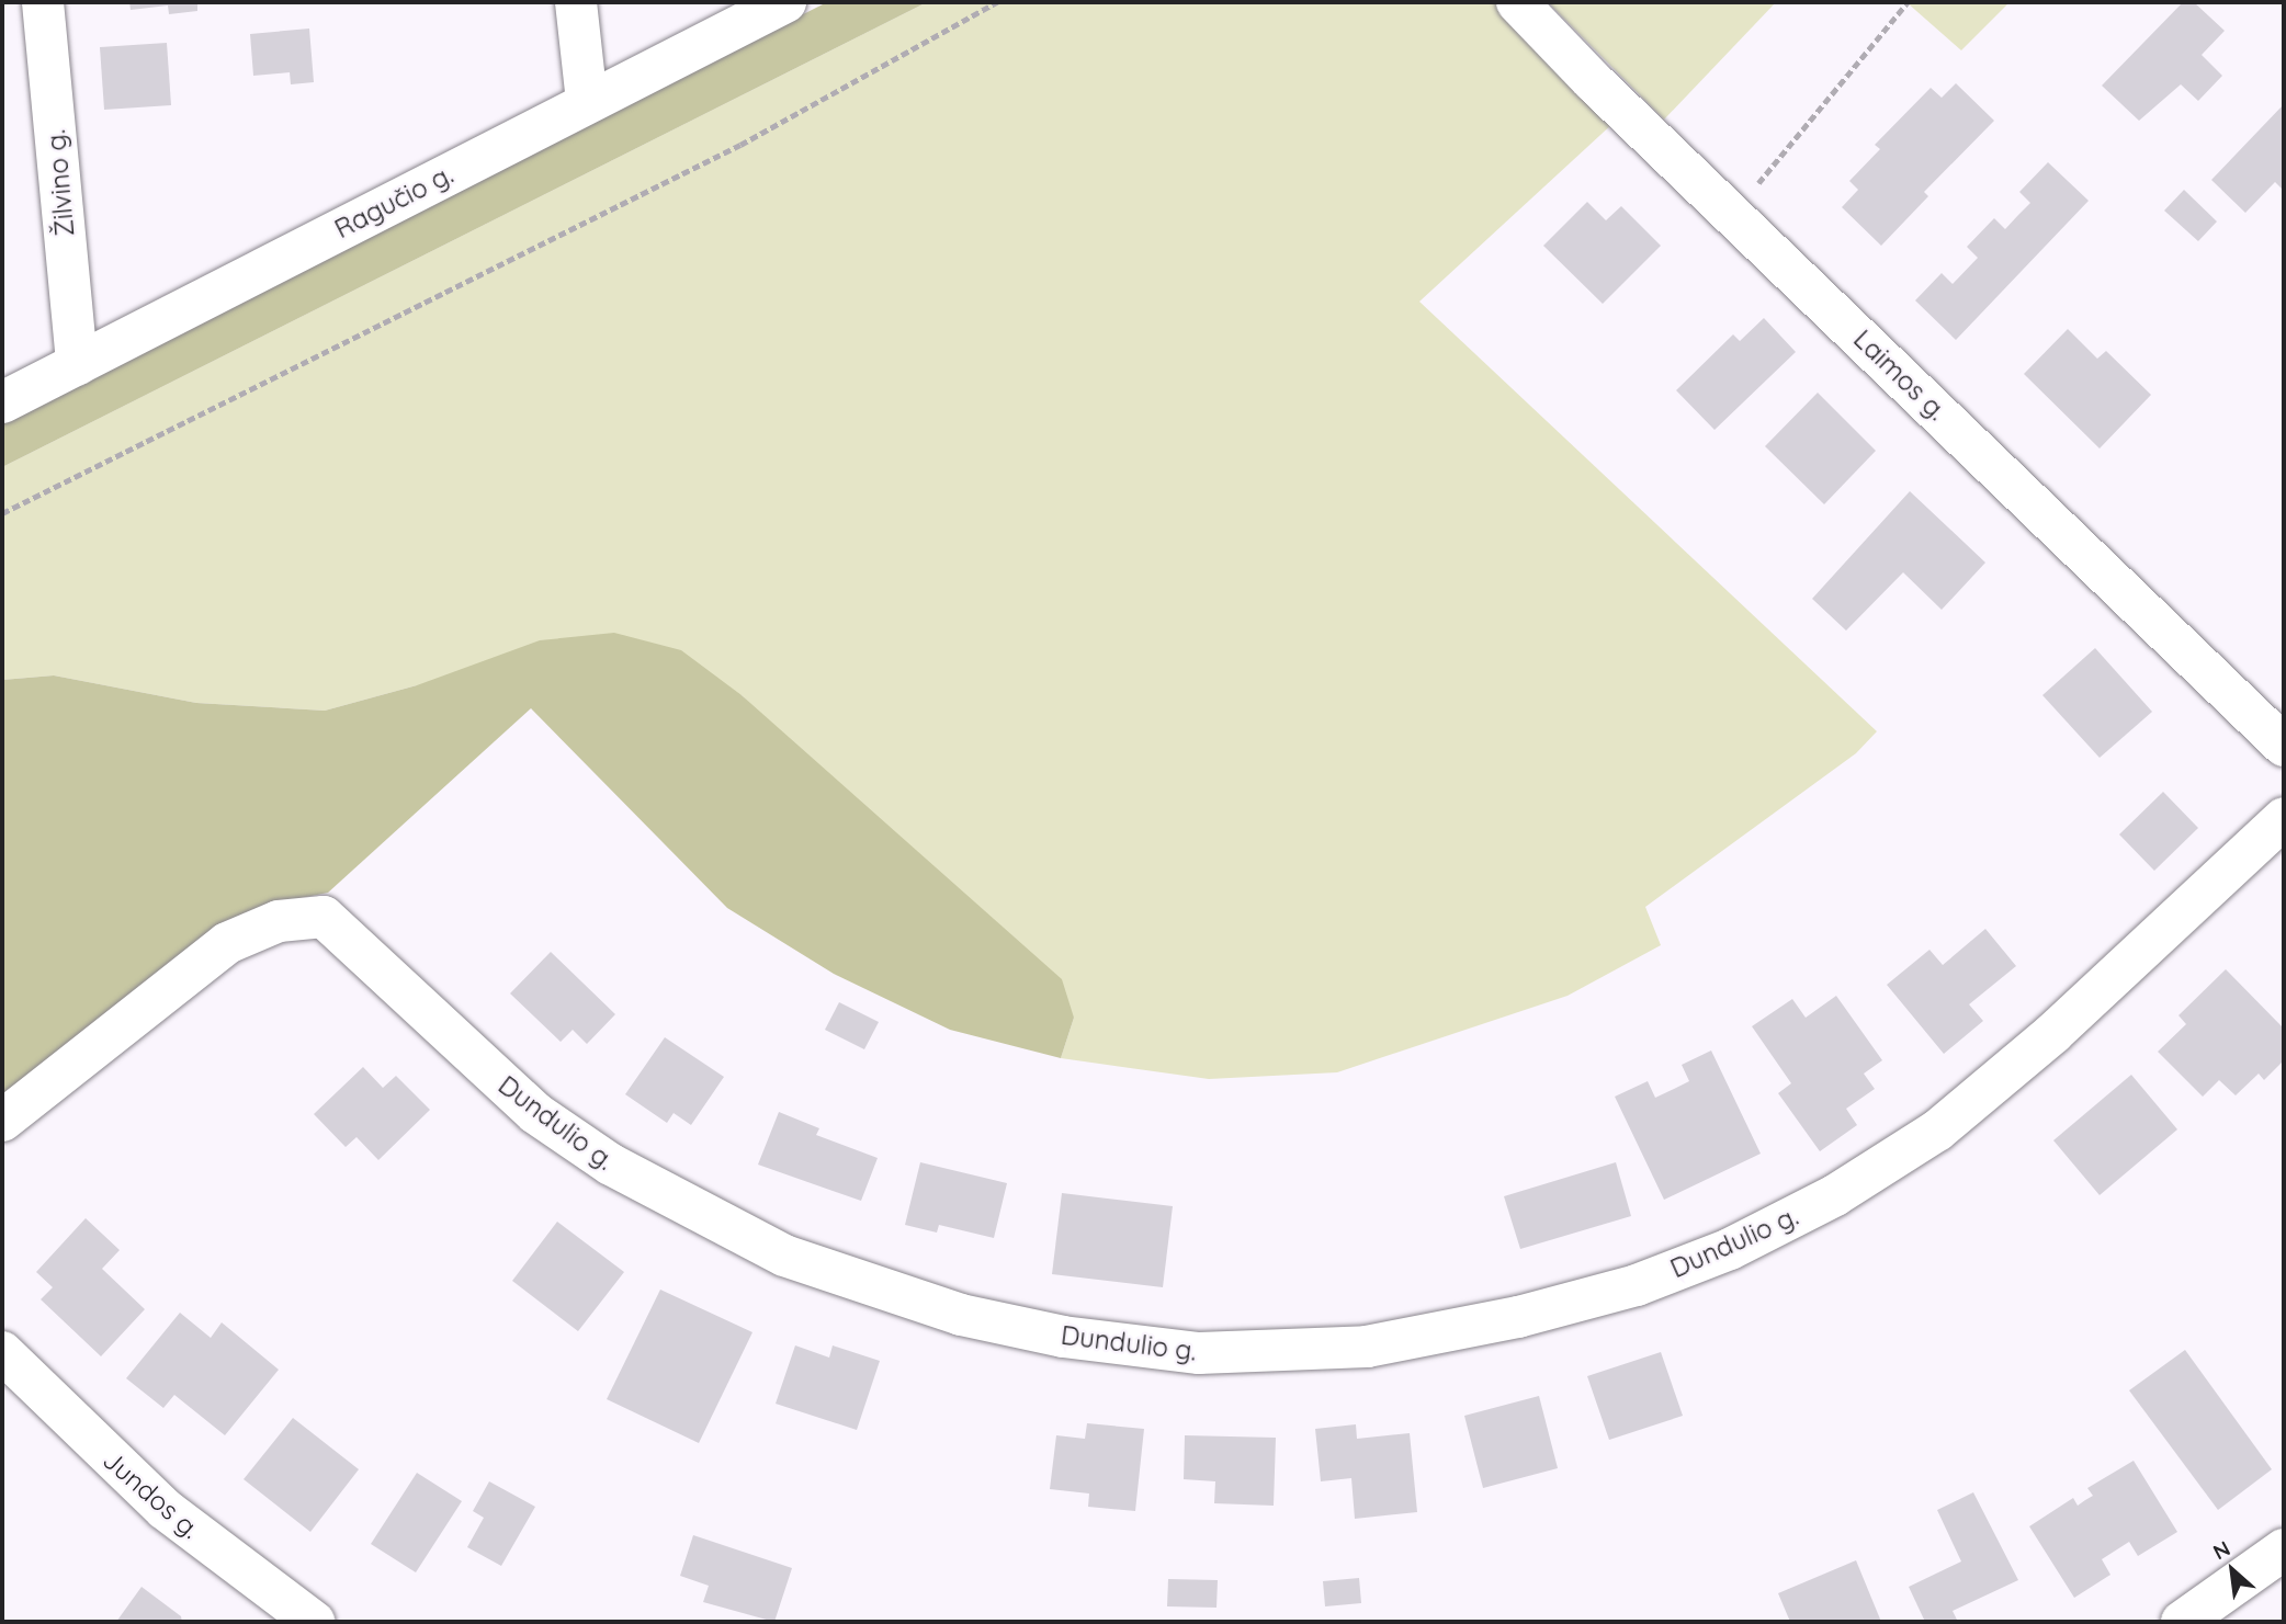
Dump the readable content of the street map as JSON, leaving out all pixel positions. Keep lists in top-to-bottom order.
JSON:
{
  "streets": {
    "street": [
      "Žilvino g.",
      "Ragučio g.",
      "Laimos g.",
      "Dundulio g.",
      "Jundos g."
    ]
  },
  "crossings": [
    ["Žilvino g.", "Ragučio g."]
  ],
  "north": "top left"
}
